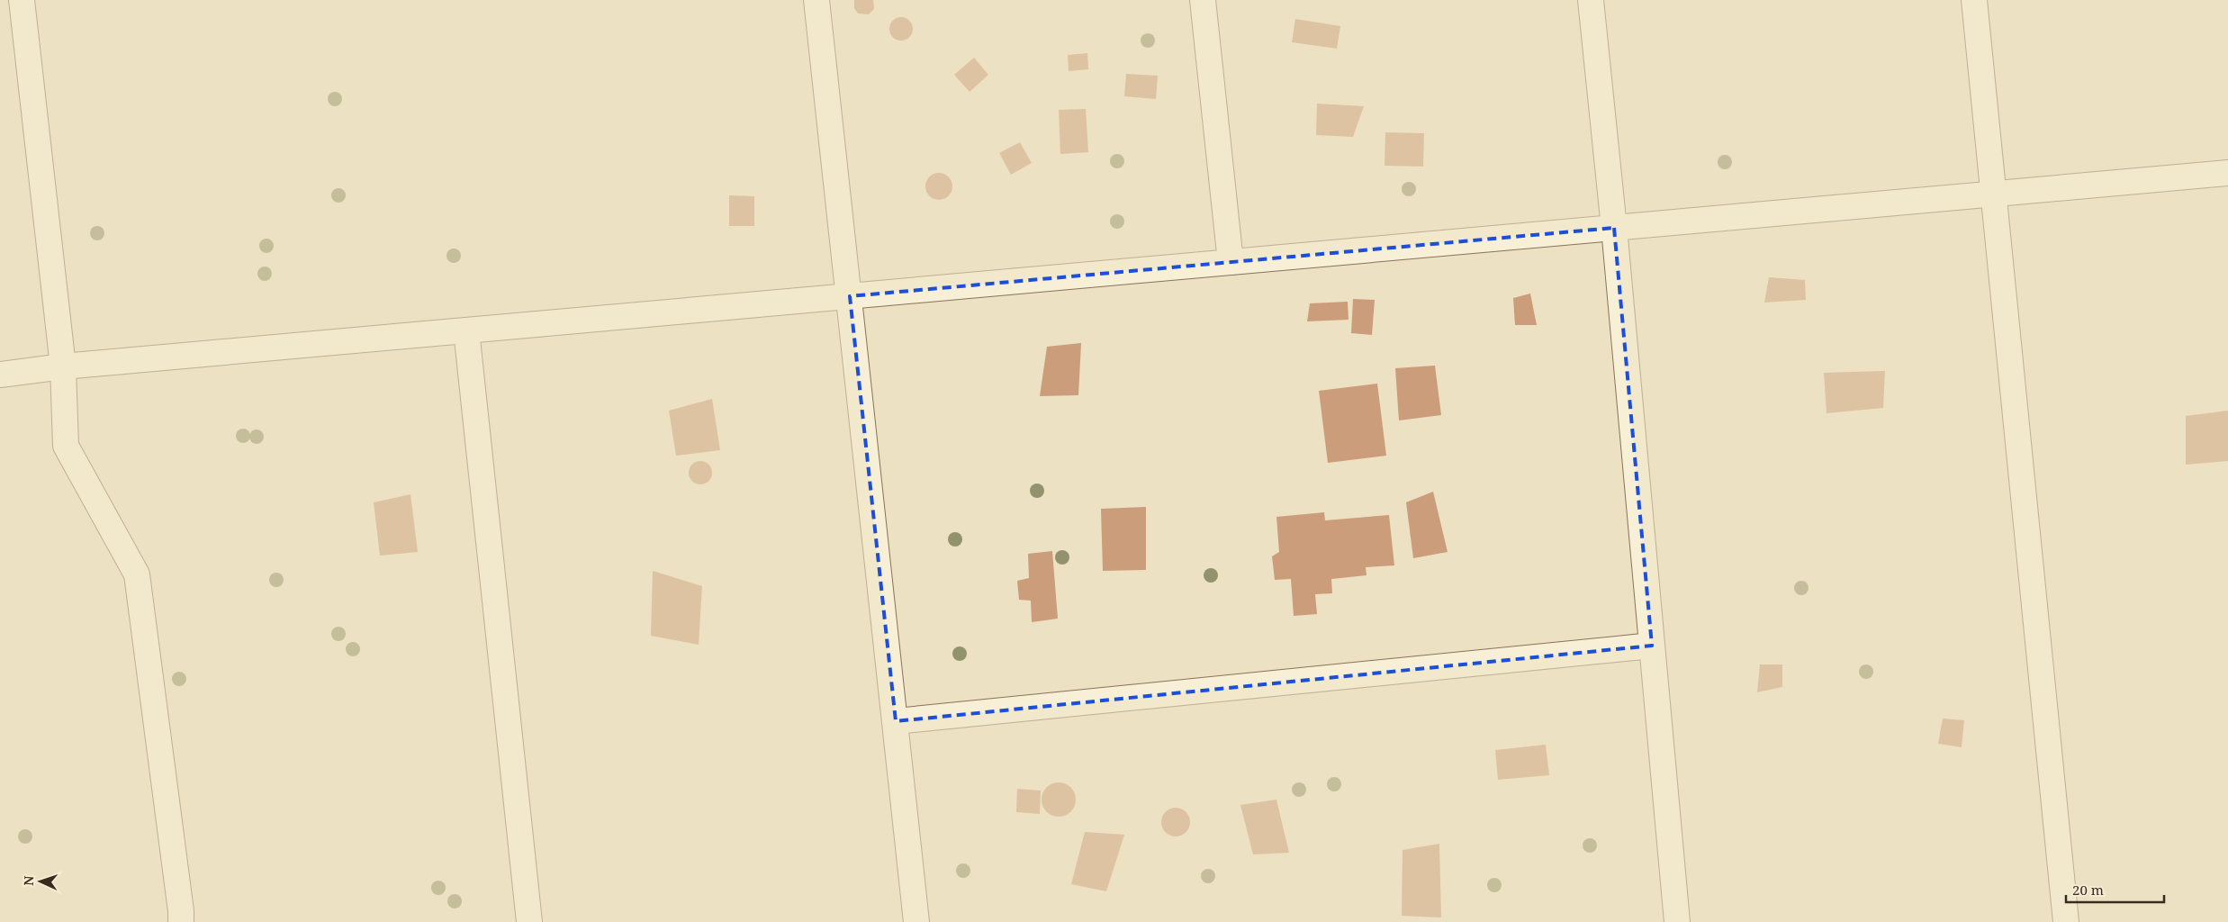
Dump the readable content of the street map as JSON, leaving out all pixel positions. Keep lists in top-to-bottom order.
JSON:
{
  "scale_bar": "20 m",
  "north": "left"
}
